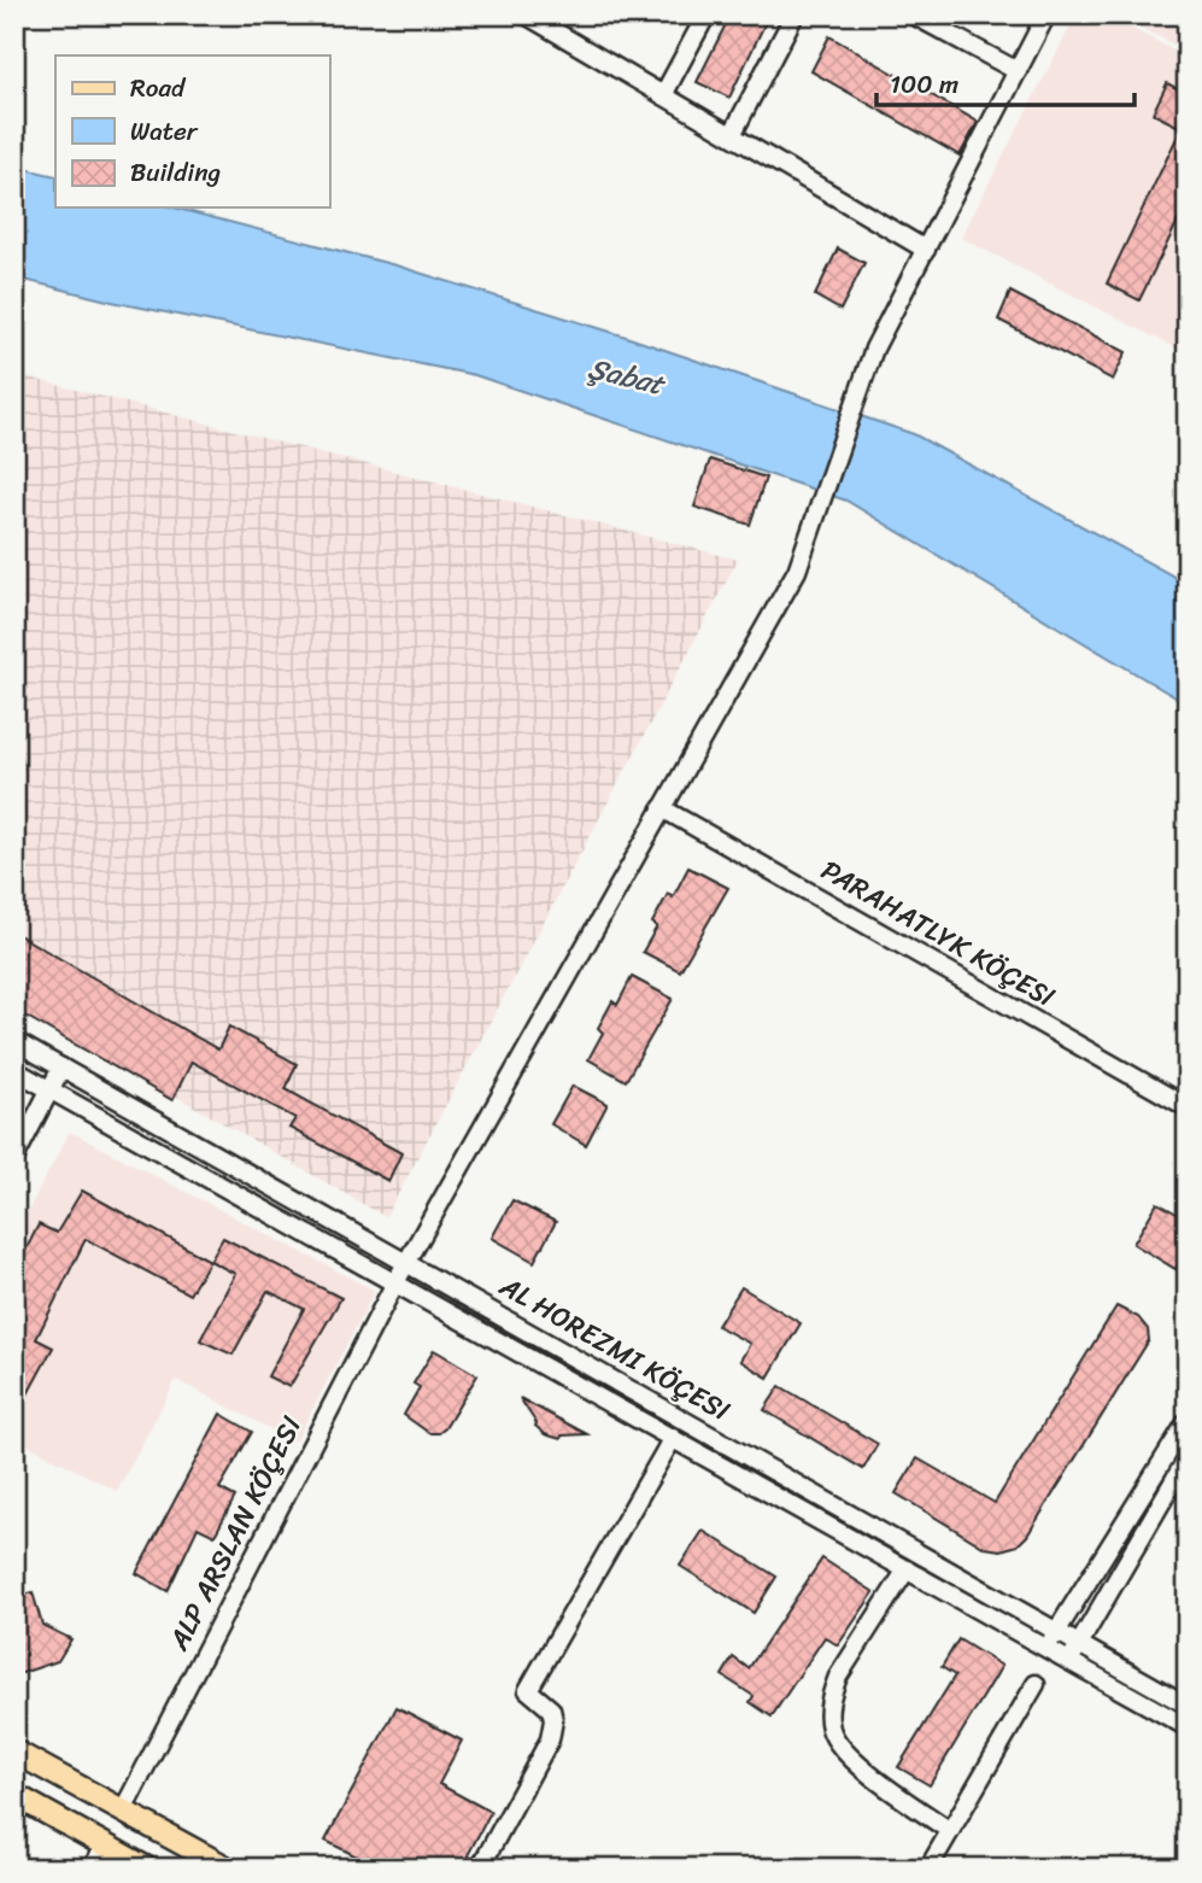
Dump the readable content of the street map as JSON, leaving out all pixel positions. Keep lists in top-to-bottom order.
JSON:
{
  "streets": {
    "street": ["PARAHATLYK KÖÇESI", "AL HOREZMI KÖÇESI", "ALP ARSLAN KÖÇESI"]
  },
  "crossings": [
    ["PARAHATLYK KÖÇESI", "ALP ARSLAN KÖÇESI"],
    ["AL HOREZMI KÖÇESI", "ALP ARSLAN KÖÇESI"]
  ],
  "water": ["Şabat"],
  "legend": ["Road", "Water", "Building"],
  "scale_bar": "100 m"
}
